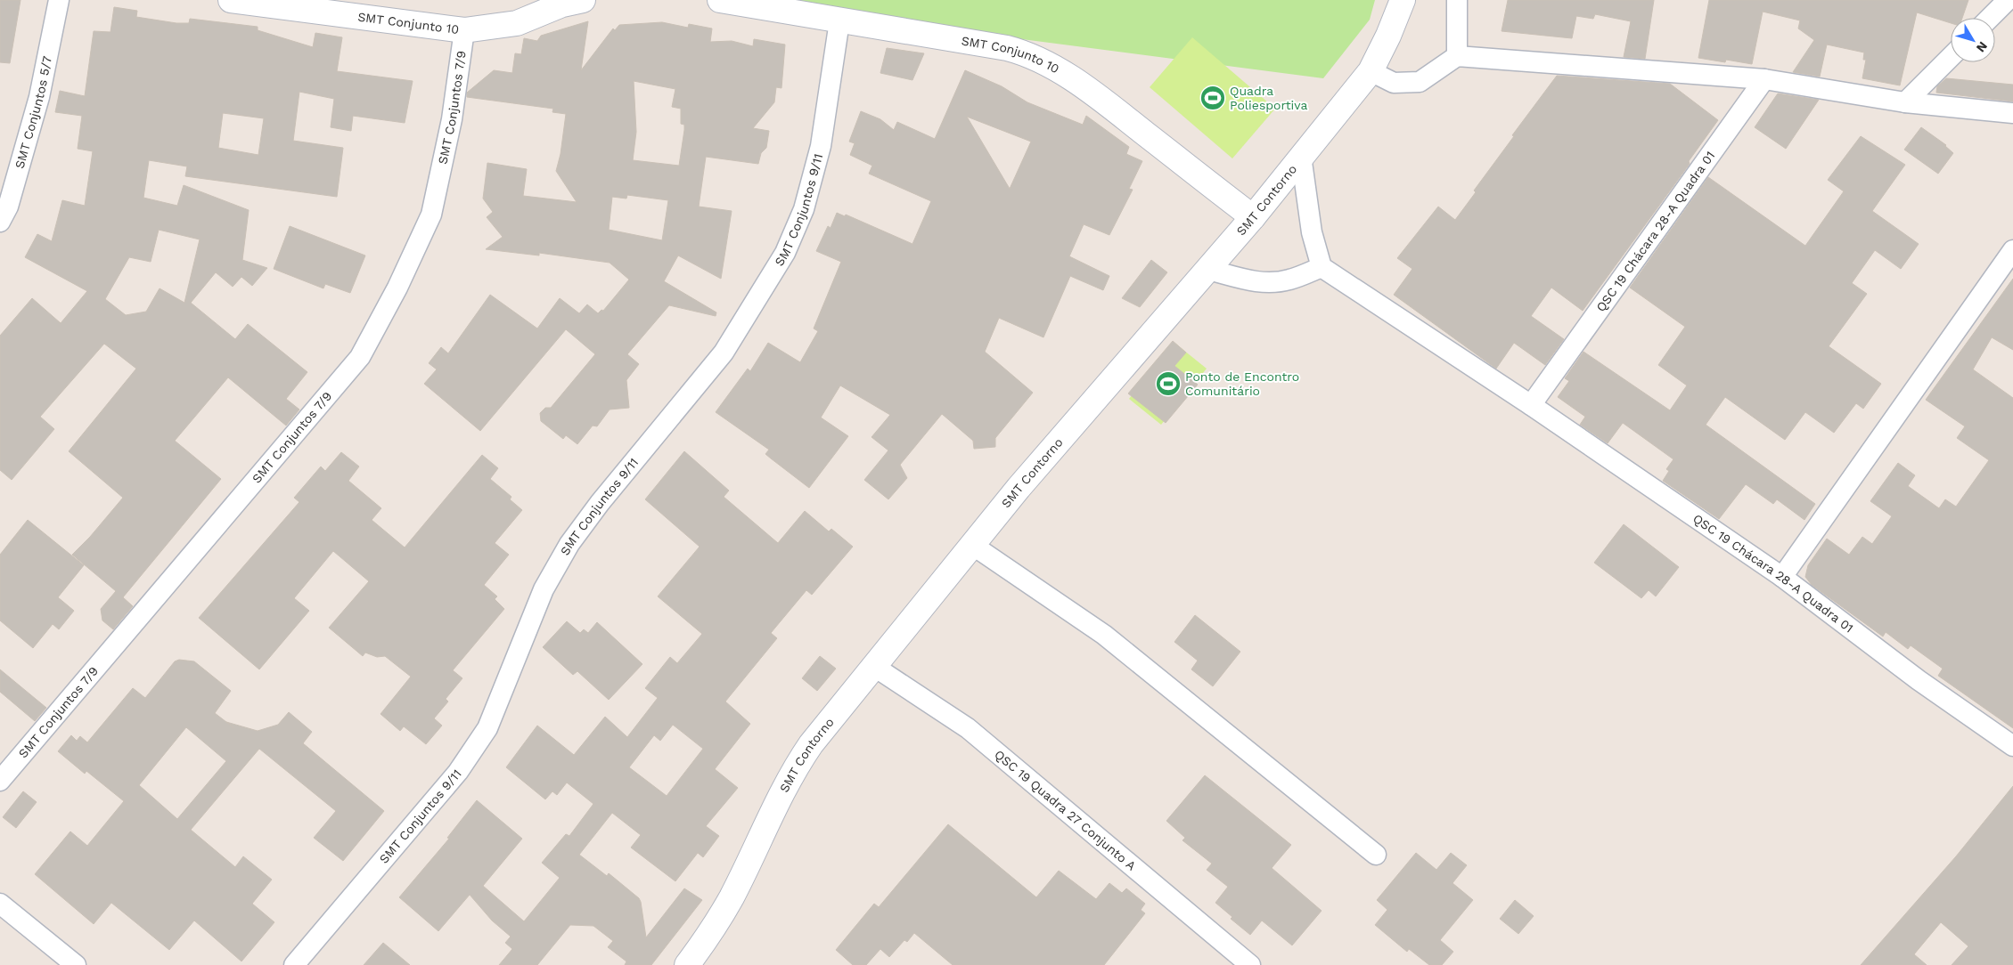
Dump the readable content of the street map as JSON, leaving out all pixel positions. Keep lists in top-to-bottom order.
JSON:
{
  "streets": {
    "street": [
      "SMT Conjunto 10",
      "SMT Conjuntos 7/9",
      "SMT Conjuntos 5/7",
      "SMT Contorno",
      "SMT Conjuntos 9/11",
      "QSC 19 Chácara 28-A Quadra 01",
      "QSC 19 Quadra 27 Conjunto A"
    ]
  },
  "crossings": [
    ["SMT Conjunto 10", "SMT Conjuntos 7/9"],
    ["SMT Conjunto 10", "SMT Contorno"],
    ["SMT Conjunto 10", "SMT Conjuntos 9/11"],
    ["SMT Contorno", "QSC 19 Quadra 27 Conjunto A"]
  ],
  "places": {
    "sports": ["Quadra Poliesportiva", "Ponto de Encontro Comunitário"]
  },
  "north": "bottom right"
}
